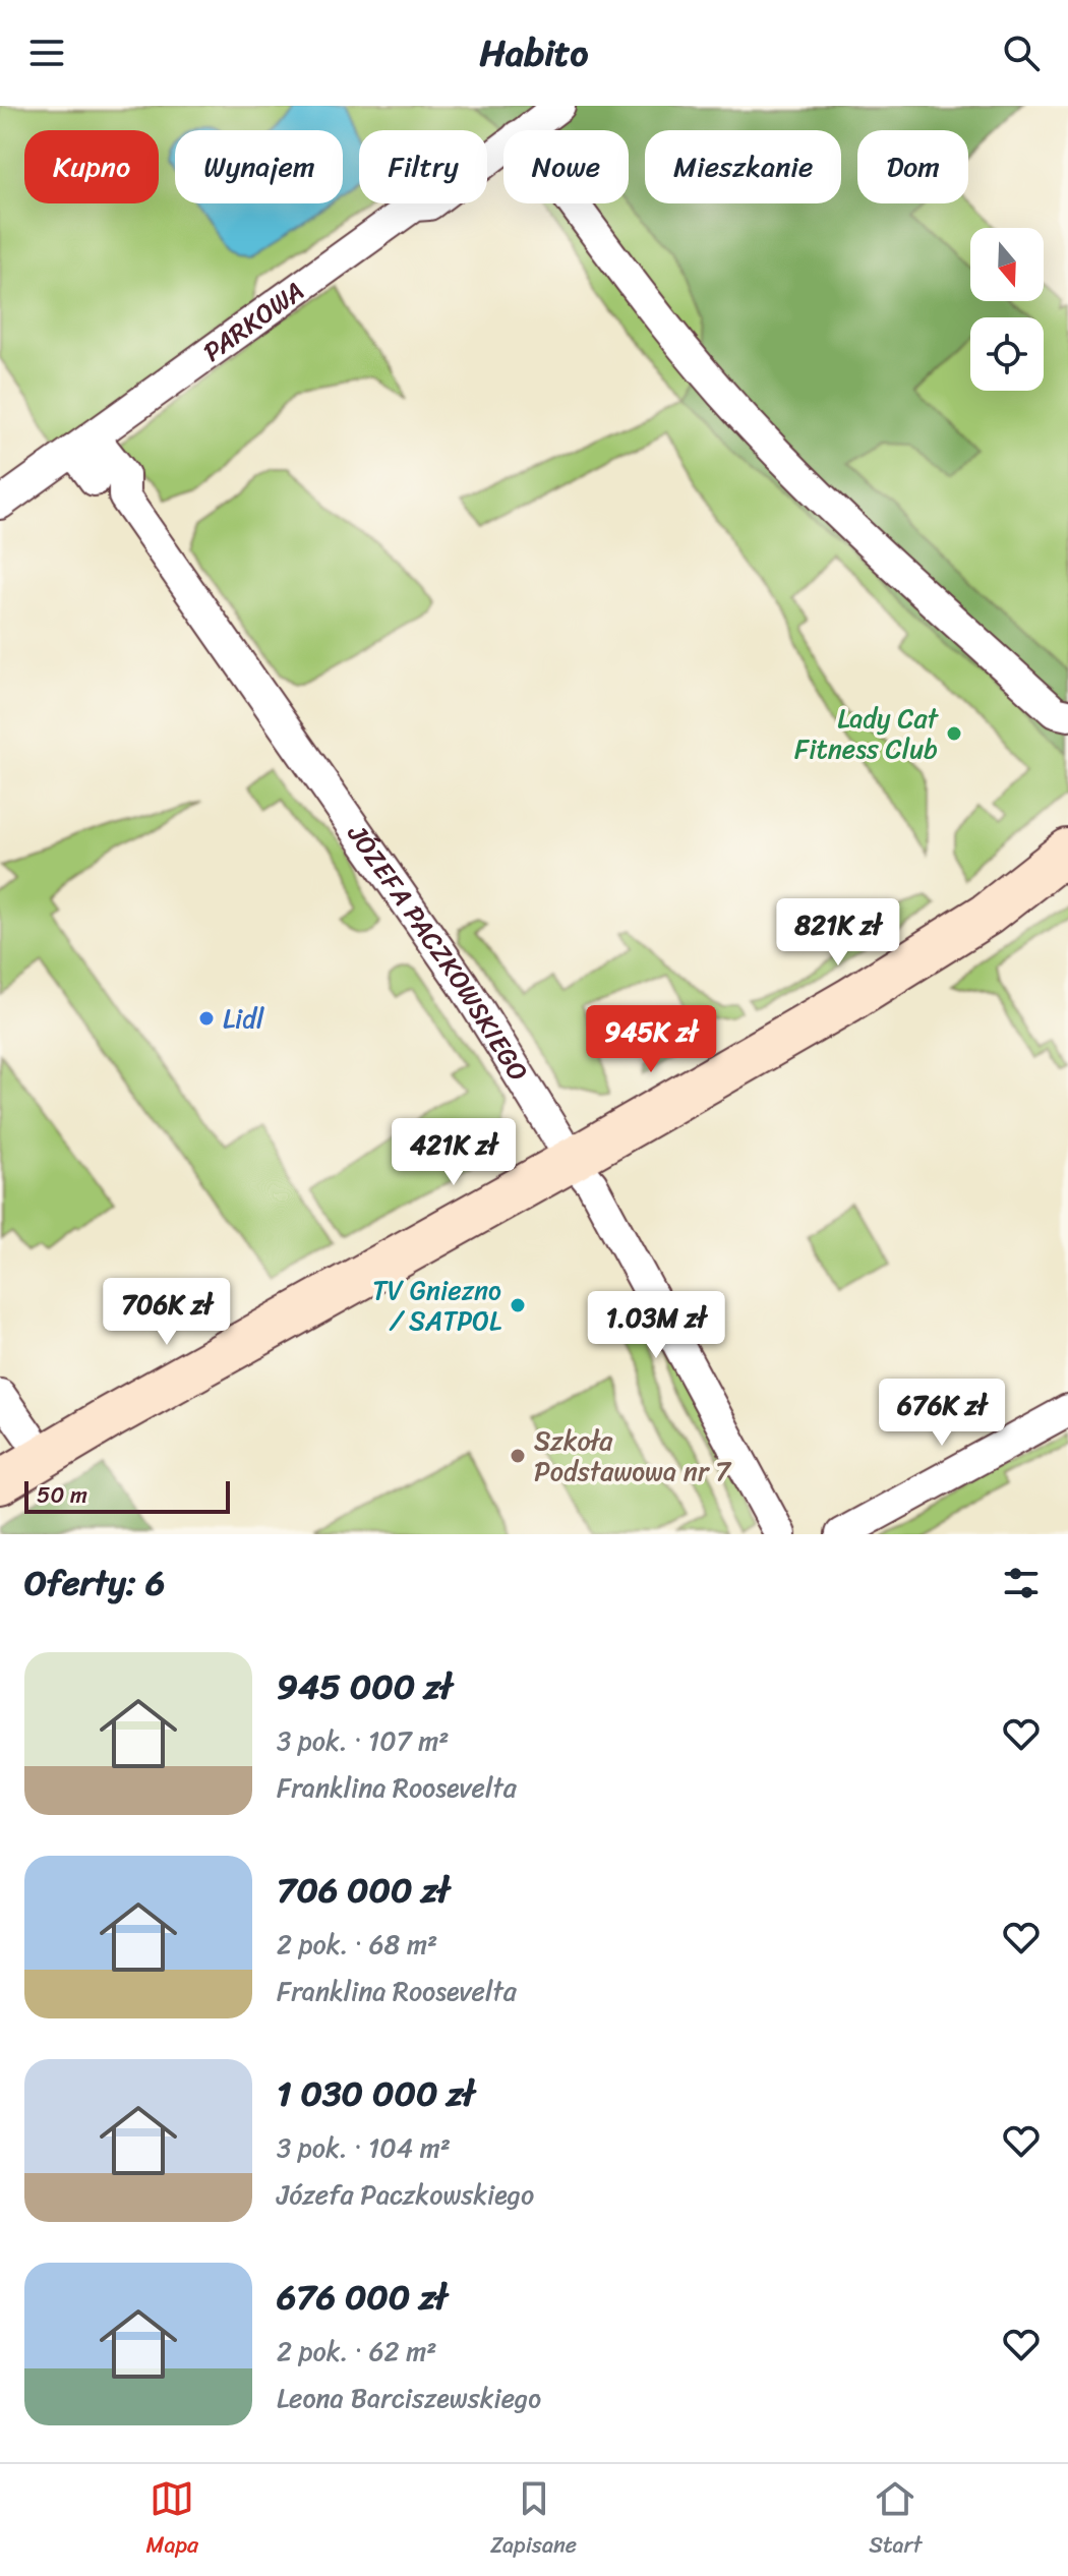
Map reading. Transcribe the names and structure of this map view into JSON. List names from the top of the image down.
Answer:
{
  "streets": {
    "street": ["PARKOWA", "JÓZEFA PACZKOWSKIEGO"]
  },
  "crossings": [
    ["PARKOWA", "JÓZEFA PACZKOWSKIEGO"]
  ],
  "places": [
    "Lady Cat Fitness Club",
    "Lidl",
    "TV Gniezno / SATPOL",
    "Szkoła Podstawowa nr 7"
  ],
  "scale_bar": "50 m",
  "north": "bottom",
  "page": {
    "header": "Habito",
    "chip": [
      "Kupno",
      "Wynajem",
      "Filtry",
      "Nowe",
      "Mieszkanie",
      "Dom"
    ],
    "price": [
      "821K zł",
      "945K zł",
      "421K zł",
      "706K zł",
      "1.03M zł",
      "676K zł"
    ],
    "scale": "50 m",
    "heading": "Oferty: 6",
    "list": [
      {
        "name": "945 000 zł",
        "note": "3 pok. · 107 m² · Franklina Roosevelta"
      },
      {
        "name": "706 000 zł",
        "note": "2 pok. · 68 m² · Franklina Roosevelta"
      },
      {
        "name": "1 030 000 zł",
        "note": "3 pok. · 104 m² · Józefa Paczkowskiego"
      },
      {
        "name": "676 000 zł",
        "note": "2 pok. · 62 m² · Leona Barciszewskiego"
      }
    ],
    "tabs": ["Mapa", "Zapisane", "Start"]
  }
}
